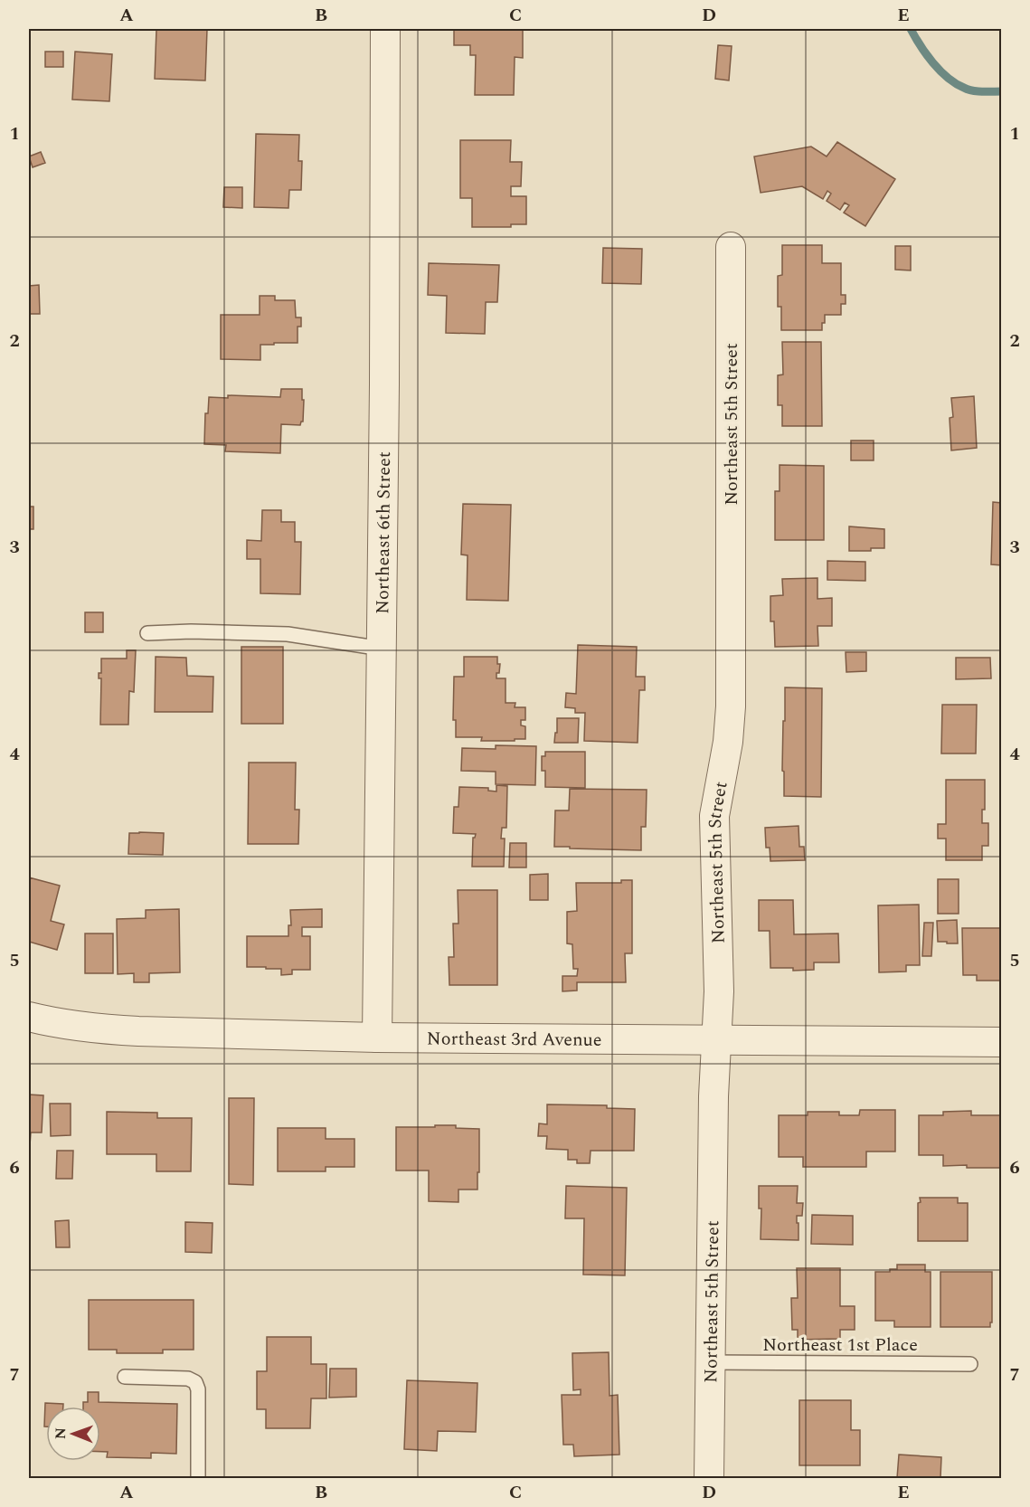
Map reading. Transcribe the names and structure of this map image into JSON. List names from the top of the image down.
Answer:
{
  "streets": {
    "street": ["Northeast 5th Street", "Northeast 6th Street", "Northeast 3rd Avenue"],
    "lane": ["Northeast 1st Place"]
  },
  "crossings": [
    ["Northeast 5th Street", "Northeast 3rd Avenue"],
    ["Northeast 5th Street", "Northeast 1st Place"],
    ["Northeast 6th Street", "Northeast 3rd Avenue"]
  ],
  "north": "left",
  "grid": {
    "columns": [
      "A",
      "B",
      "C",
      "D",
      "E"
    ],
    "rows": [
      "1",
      "2",
      "3",
      "4",
      "5",
      "6",
      "7"
    ]
  }
}
